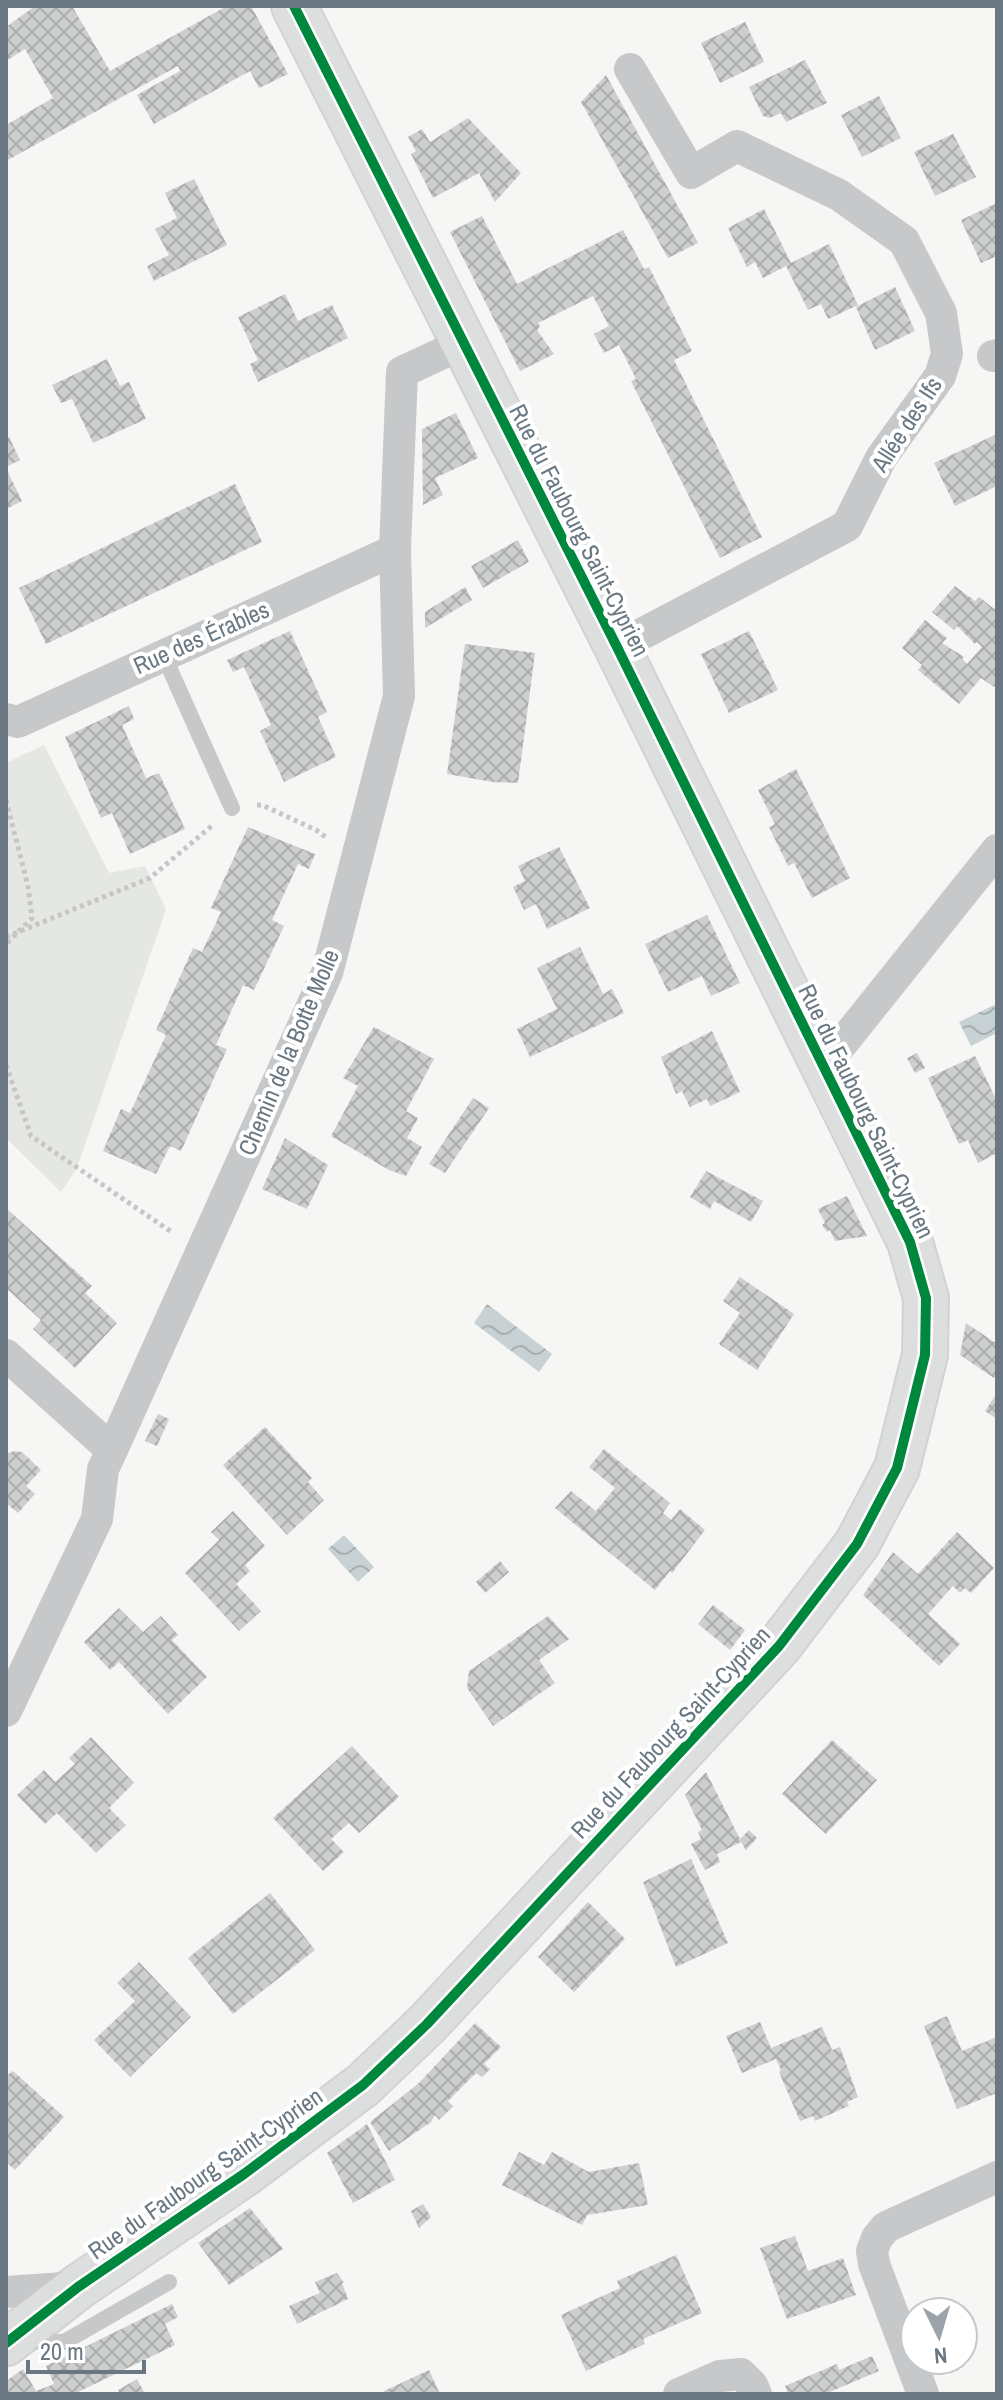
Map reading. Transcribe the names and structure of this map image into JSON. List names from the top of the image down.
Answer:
{
  "streets": {
    "street": [
      "Allée des Ifs",
      "Rue du Faubourg Saint-Cyprien",
      "Rue des Érables",
      "Chemin de la Botte Molle"
    ]
  },
  "crossings": [
    ["Allée des Ifs", "Rue du Faubourg Saint-Cyprien"],
    ["Rue du Faubourg Saint-Cyprien", "Chemin de la Botte Molle"],
    ["Rue des Érables", "Chemin de la Botte Molle"]
  ],
  "scale_bar": "20 m",
  "north": "bottom"
}
